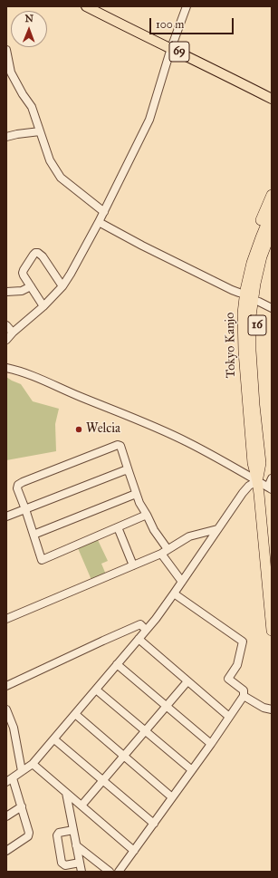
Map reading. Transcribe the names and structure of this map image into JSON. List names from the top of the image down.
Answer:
{
  "streets": {
    "highway": ["16", "Tokyo Kanjo"],
    "main road": ["69"]
  },
  "crossings": [
    ["16", "Tokyo Kanjo"]
  ],
  "places": ["Welcia"],
  "scale_bar": "100 m",
  "north": "top"
}
